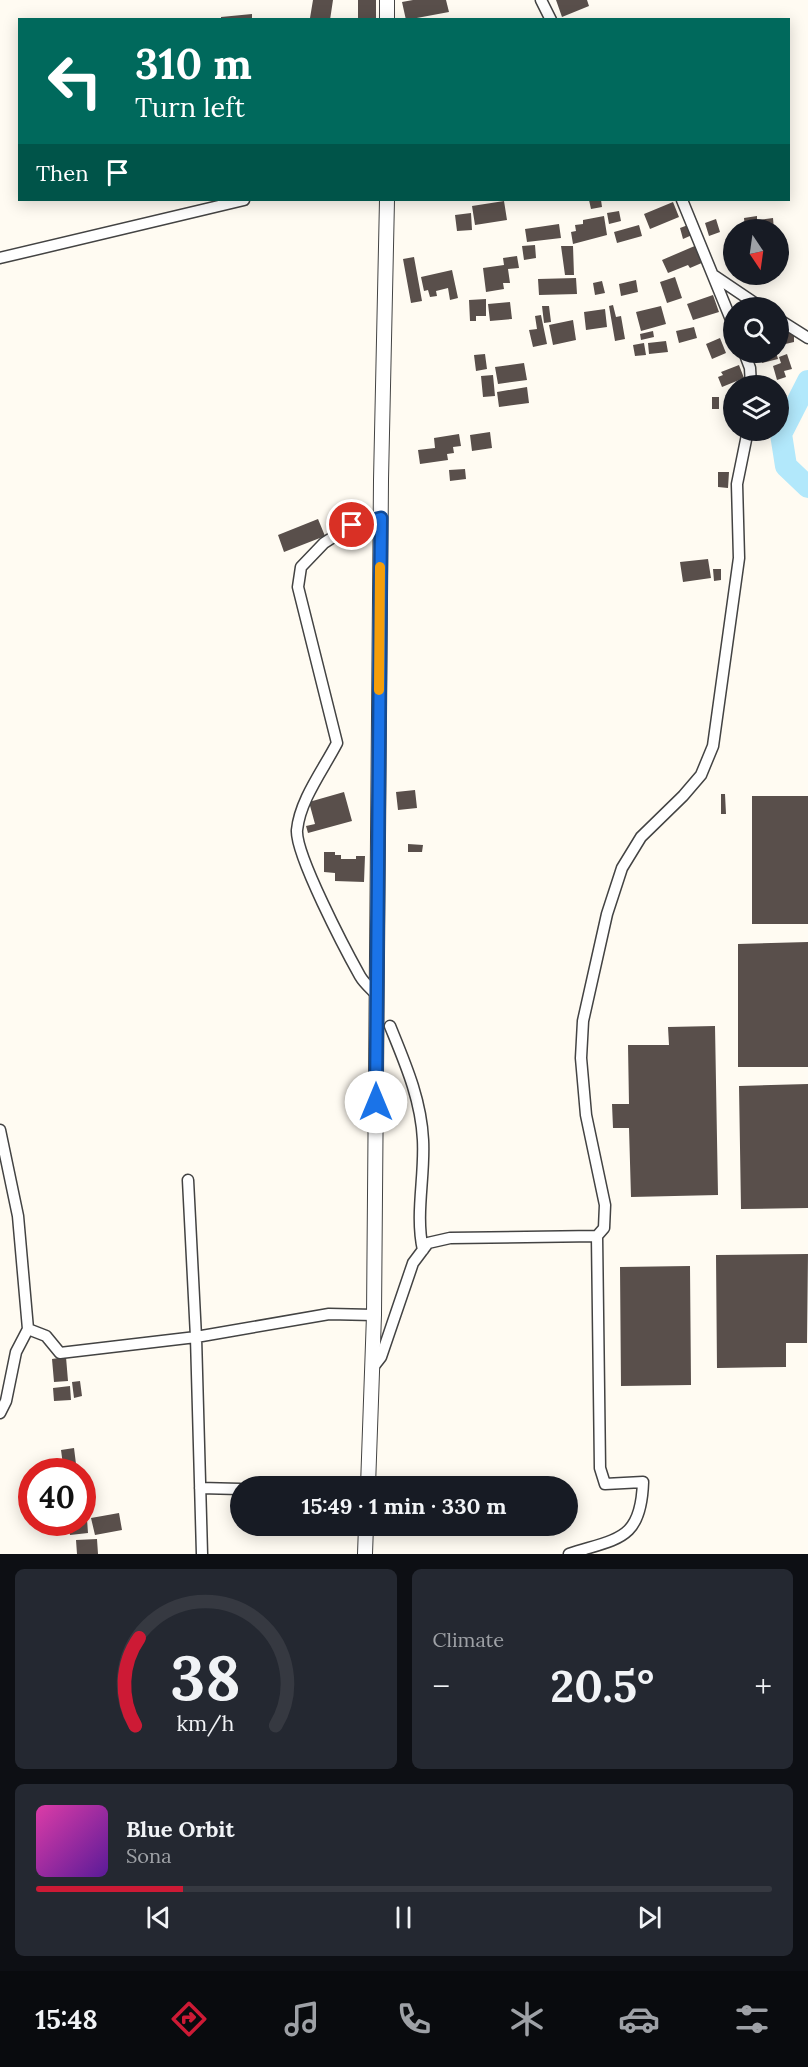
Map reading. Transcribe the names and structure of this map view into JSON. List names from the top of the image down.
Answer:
{
  "north": "bottom",
  "page": {
    "turn": ["310 m", "Turn left"],
    "then": "Then",
    "limit": "40",
    "trip": "15:49 · 1 min · 330 m",
    "tile": "Climate",
    "heat": ["−", "20.5°", "+"],
    "song": ["Blue Orbit", "Sona"],
    "tabs": "15:48",
    "gauge": ["38", "km/h"]
  }
}
